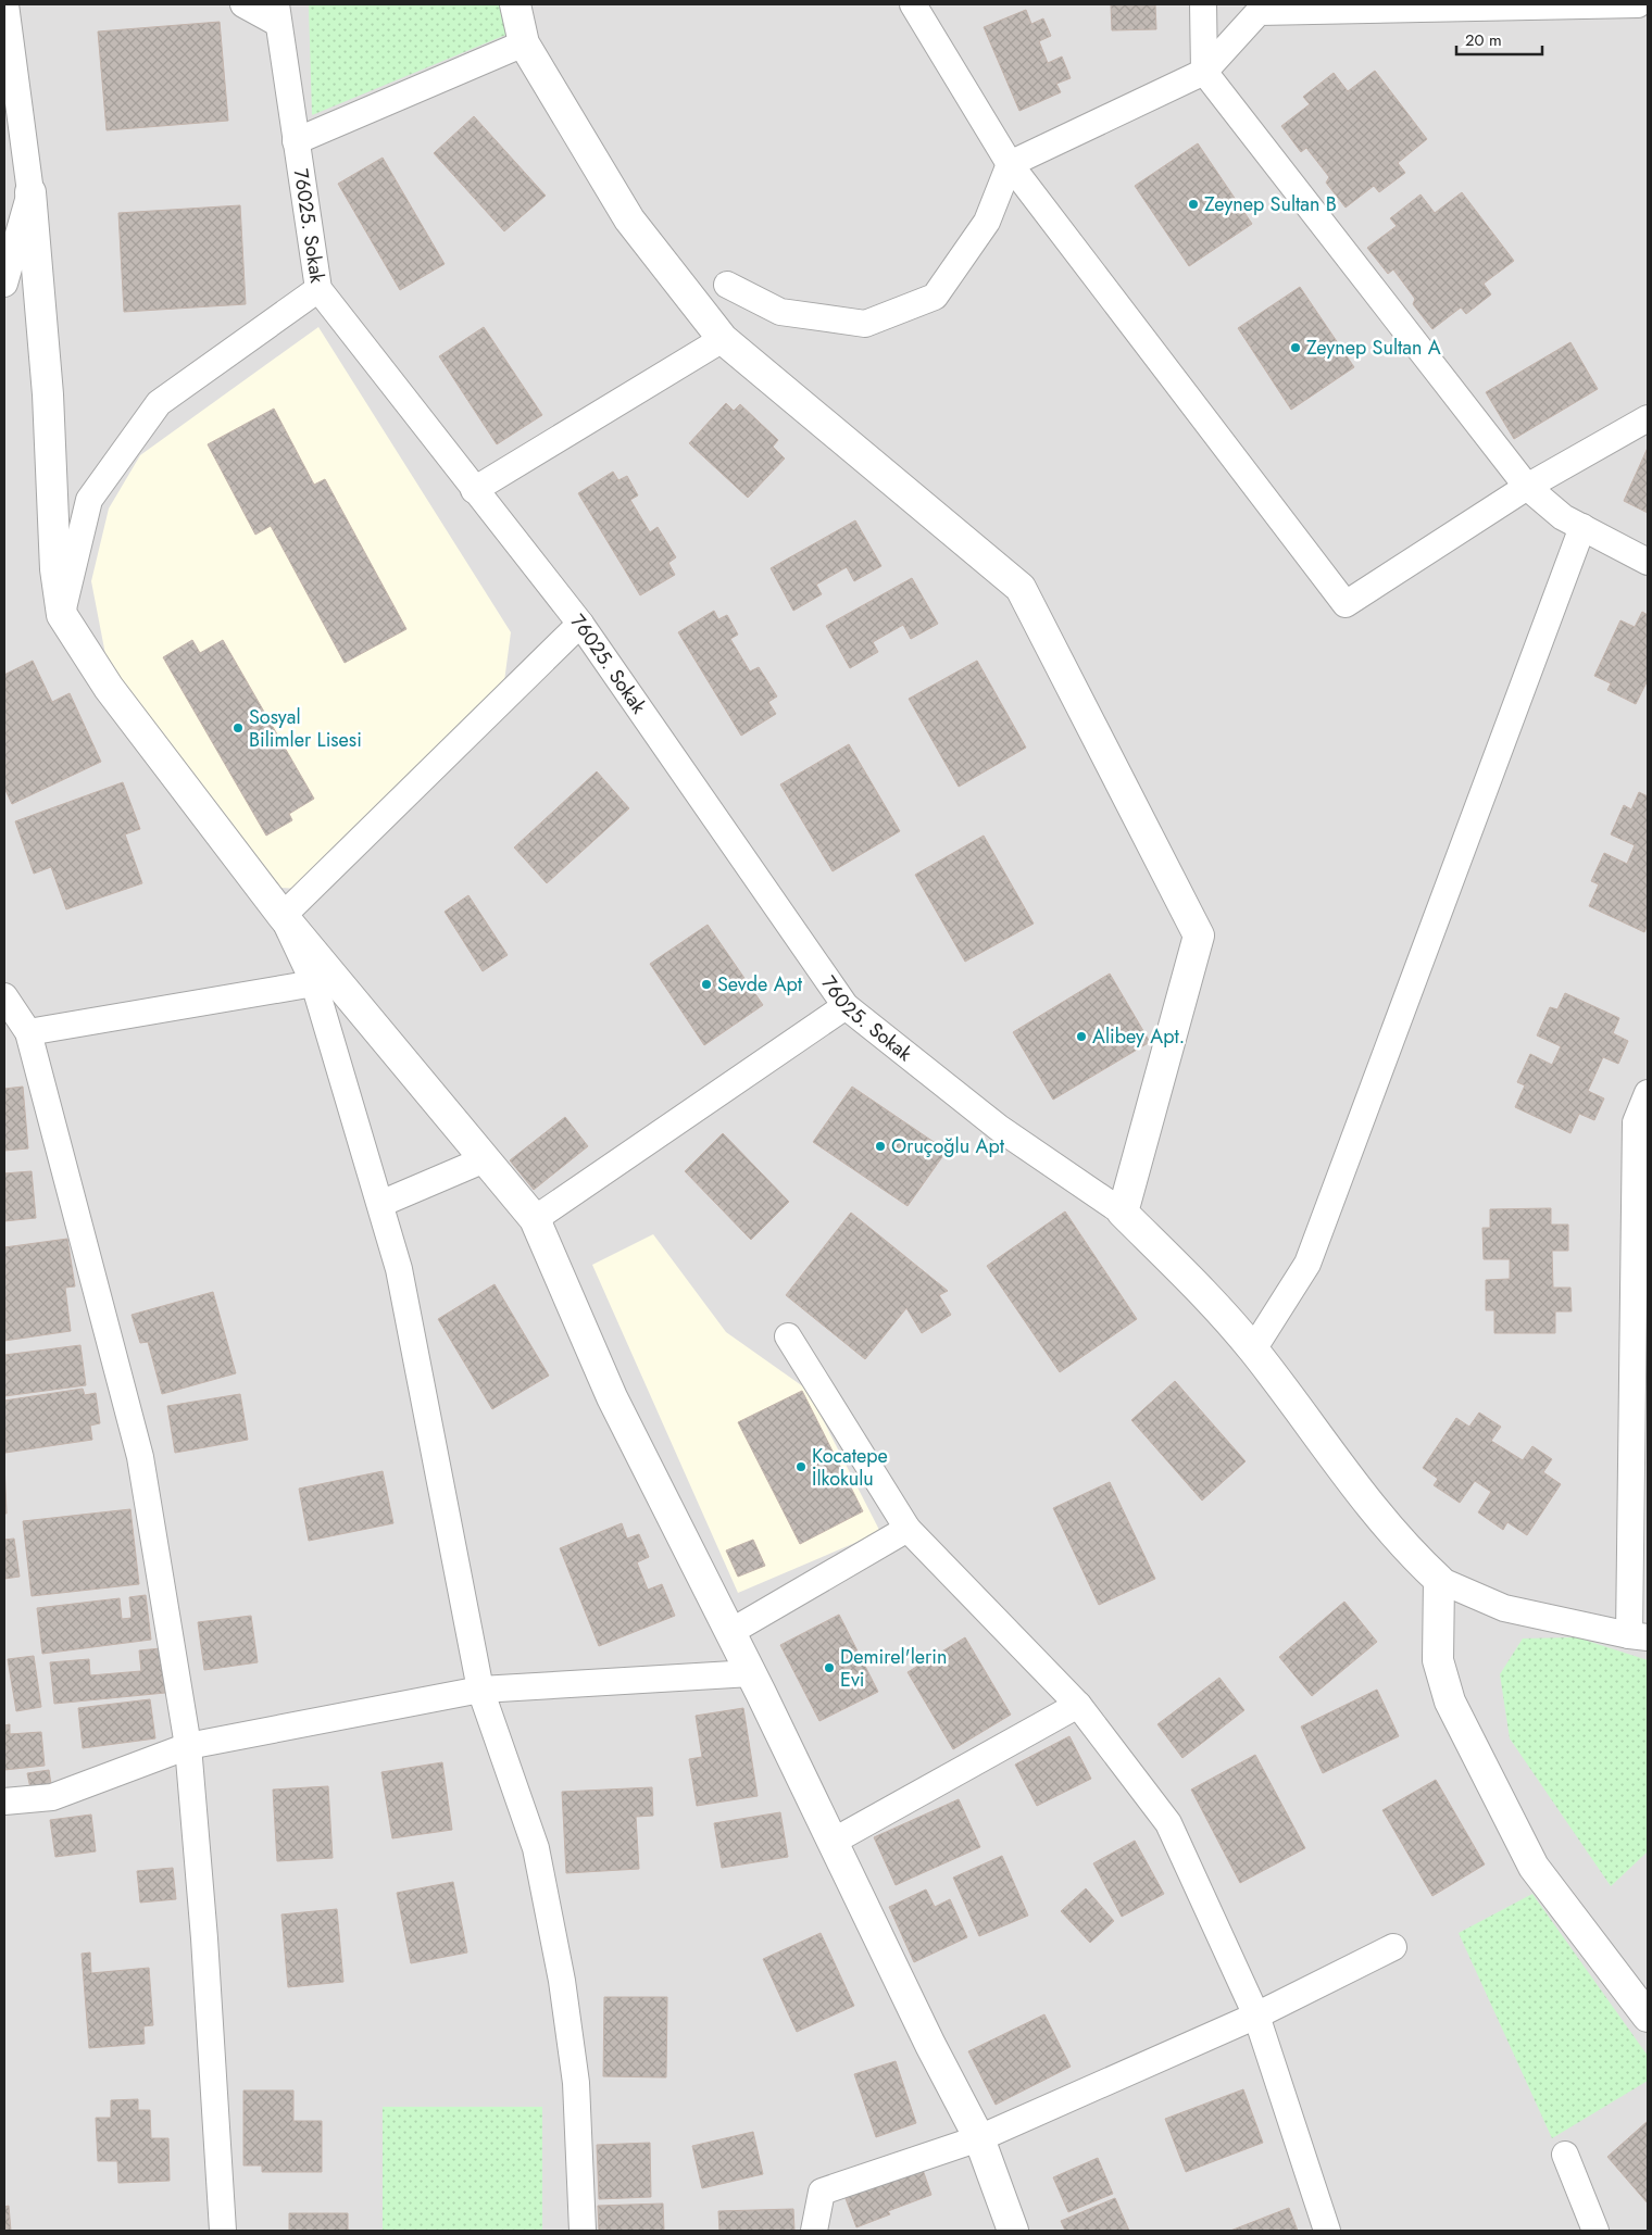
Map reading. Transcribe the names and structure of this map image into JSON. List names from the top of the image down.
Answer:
{
  "streets": {
    "street": ["76025. Sokak"]
  },
  "places": [
    "Zeynep Sultan B",
    "Zeynep Sultan A",
    "Sosyal Bilimler Lisesi",
    "Sevde Apt",
    "Alibey Apt.",
    "Oruçoğlu Apt",
    "Kocatepe İlkokulu",
    "Demirel'lerin Evi"
  ],
  "scale_bar": "20 m"
}
